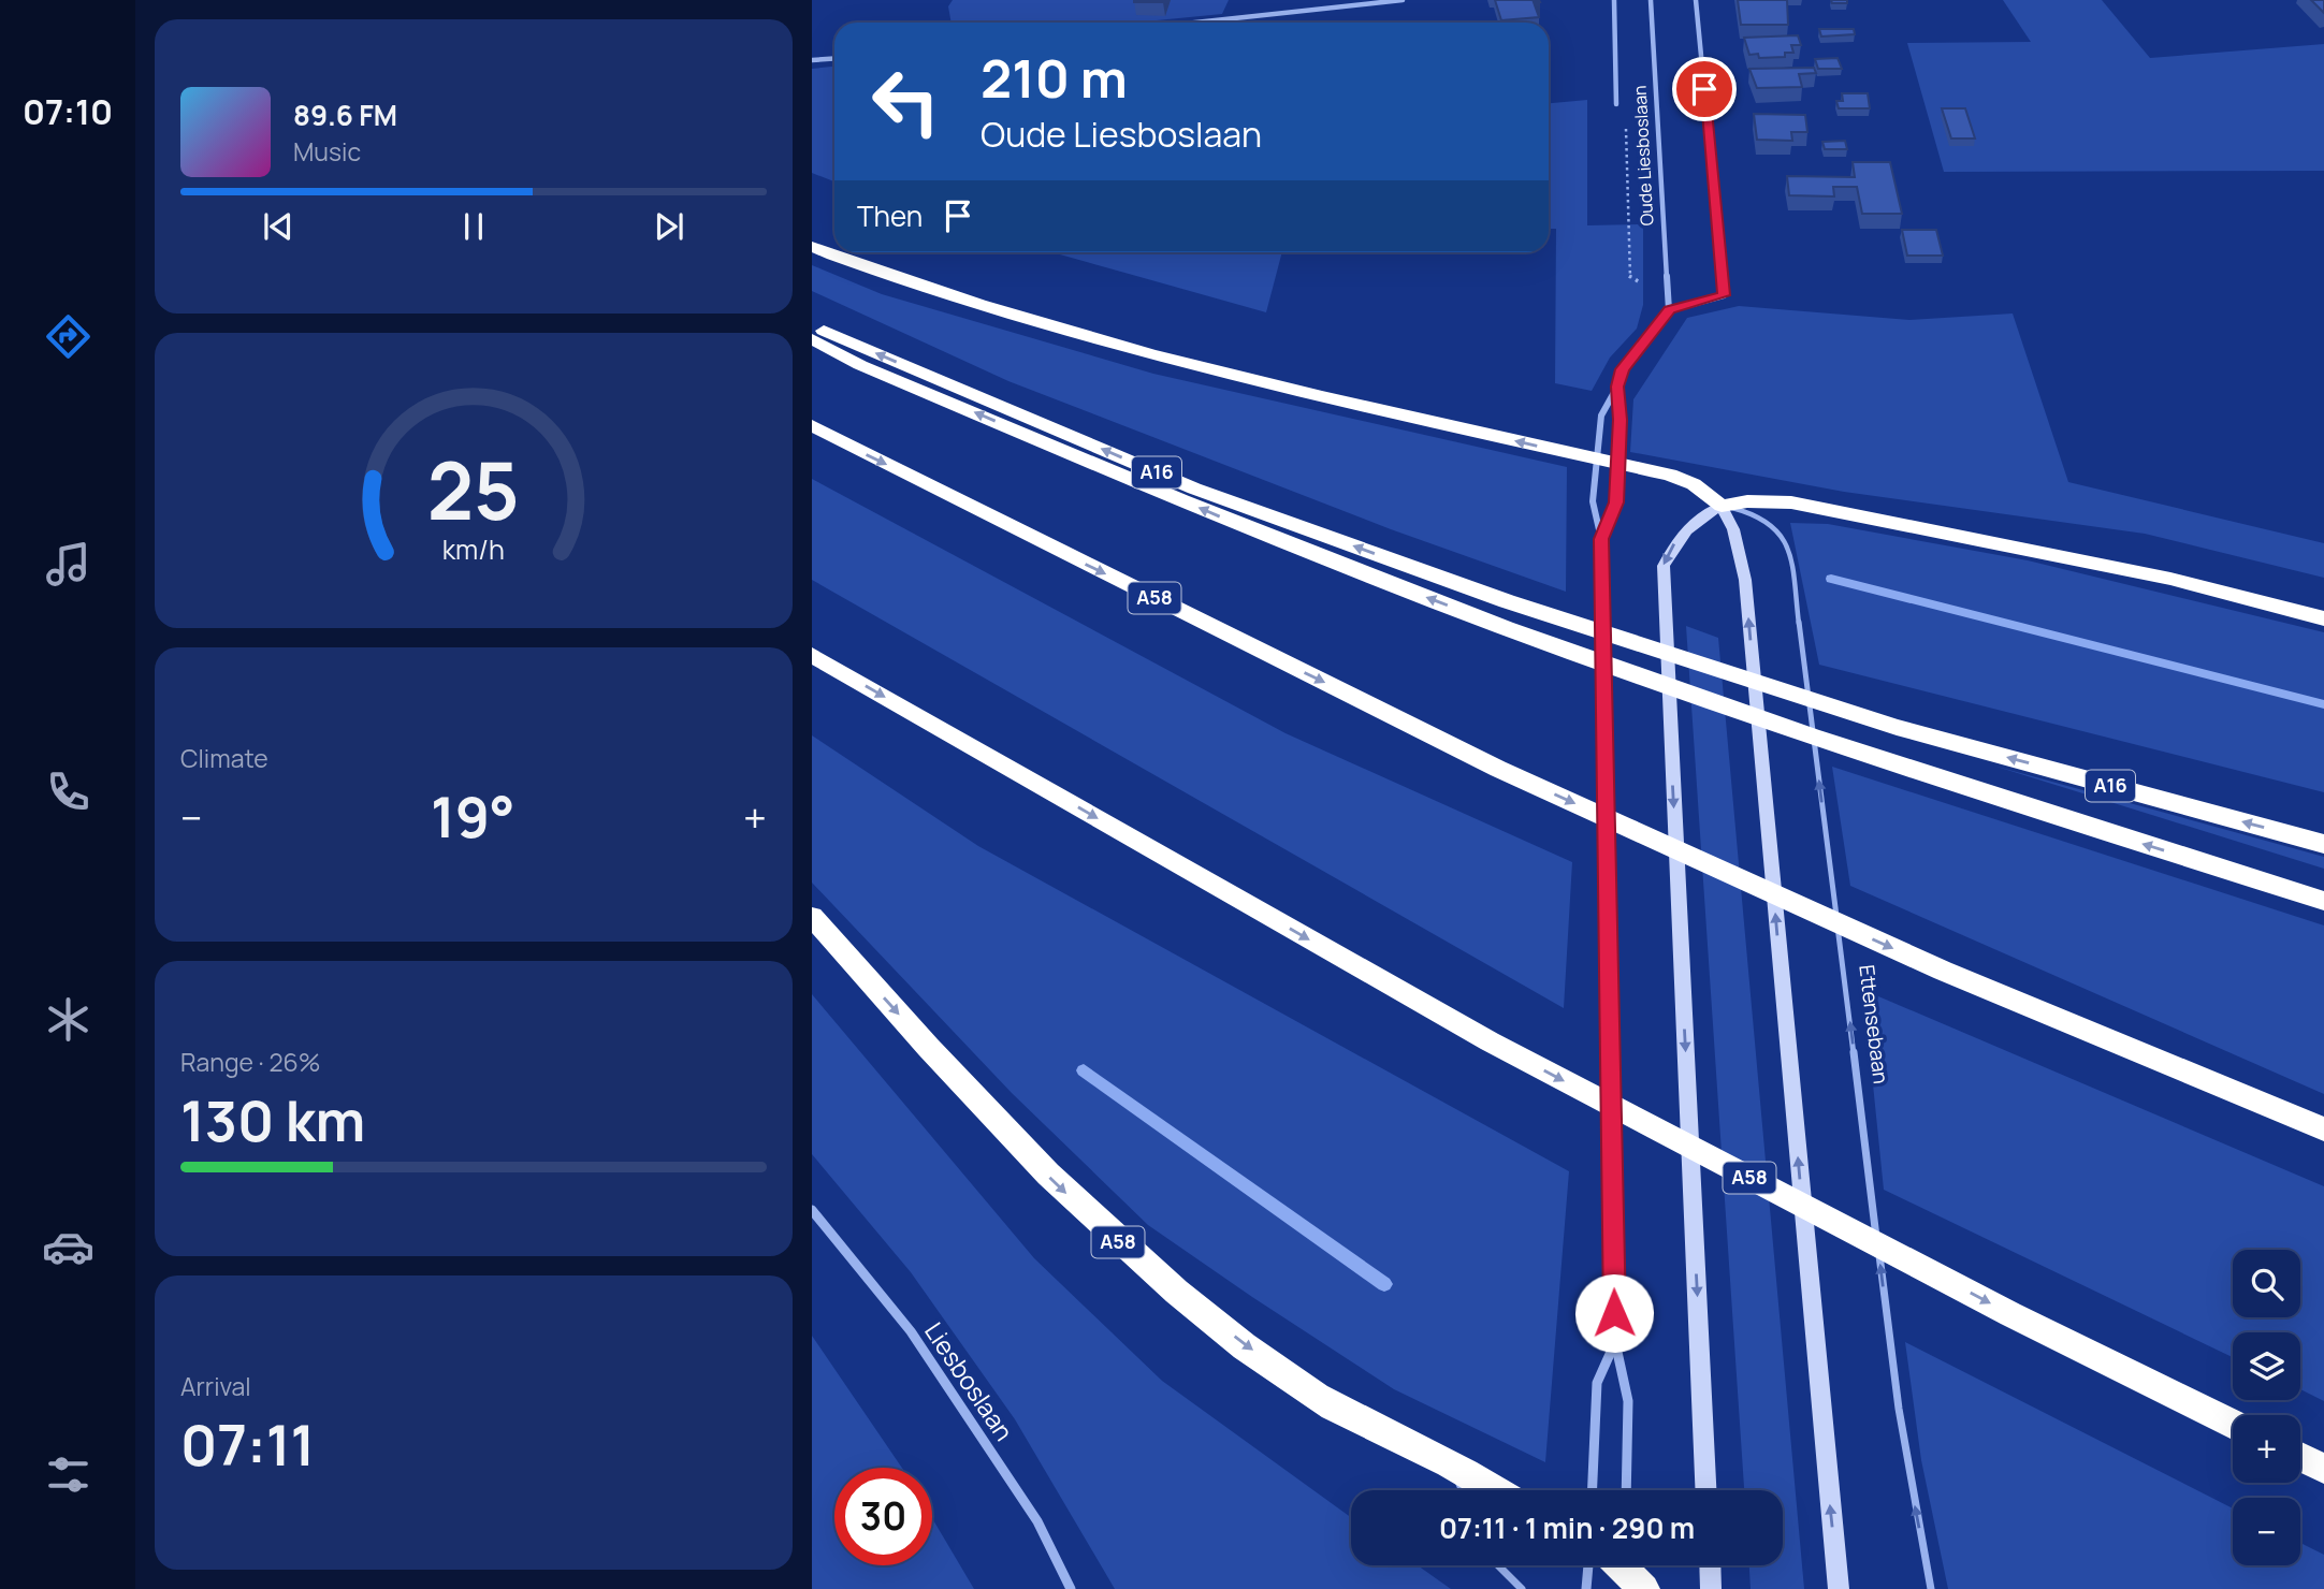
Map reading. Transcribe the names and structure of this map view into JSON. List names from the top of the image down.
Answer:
{
  "streets": {
    "highway": ["A16", "A58"],
    "street": ["Oude Liesboslaan", "Liesboslaan"],
    "lane": ["Ettensebaan"]
  },
  "one_way": ["Ettensebaan"],
  "page": {
    "tabs": "07:10",
    "turn": ["210 m", "Oude Liesboslaan"],
    "song": ["89.6 FM", "Music"],
    "then": "Then",
    "tile": [
      "Climate",
      ["Range · 26%", "130 km"],
      ["Arrival", "07:11"]
    ],
    "heat": ["−", "19°", "+"],
    "map_buttons": ["+", "−"],
    "limit": "30",
    "trip": "07:11 · 1 min · 290 m",
    "gauge": ["25", "km/h"]
  }
}
